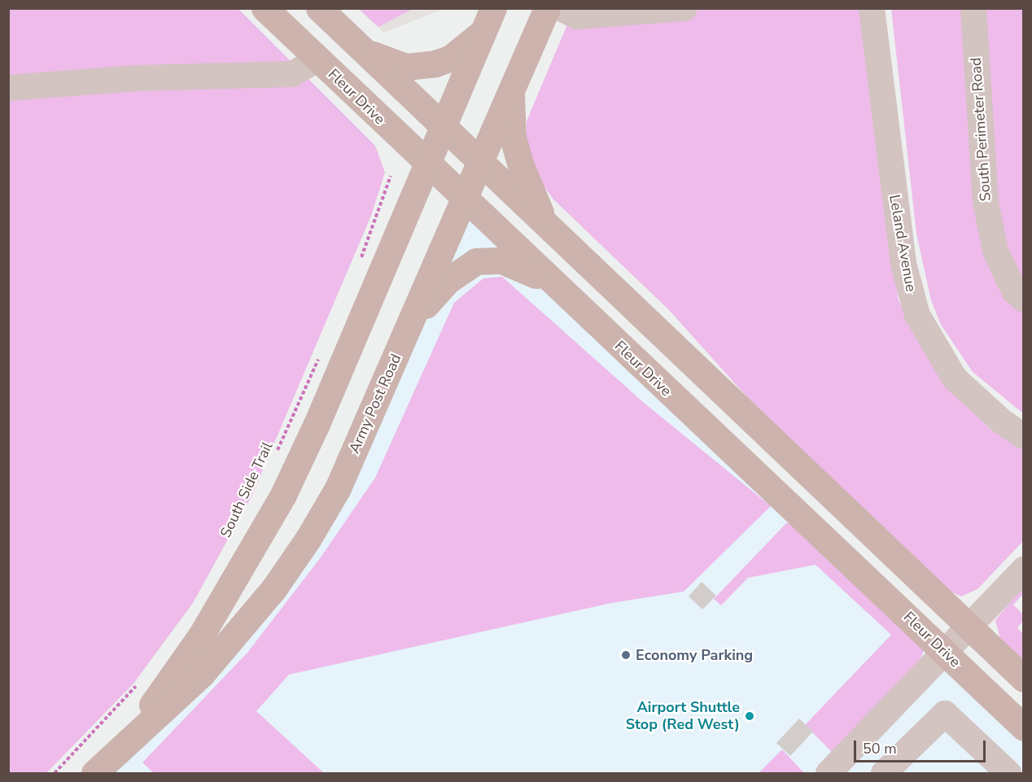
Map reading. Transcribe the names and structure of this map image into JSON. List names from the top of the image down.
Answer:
{
  "streets": {
    "main road": ["Fleur Drive", "Army Post Road"],
    "street": ["South Perimeter Road", "Leland Avenue"],
    "path": ["South Side Trail"]
  },
  "crossings": [
    ["Fleur Drive", "Army Post Road"]
  ],
  "places": ["Economy Parking", "Airport Shuttle Stop (Red West)"],
  "scale_bar": "50 m"
}
